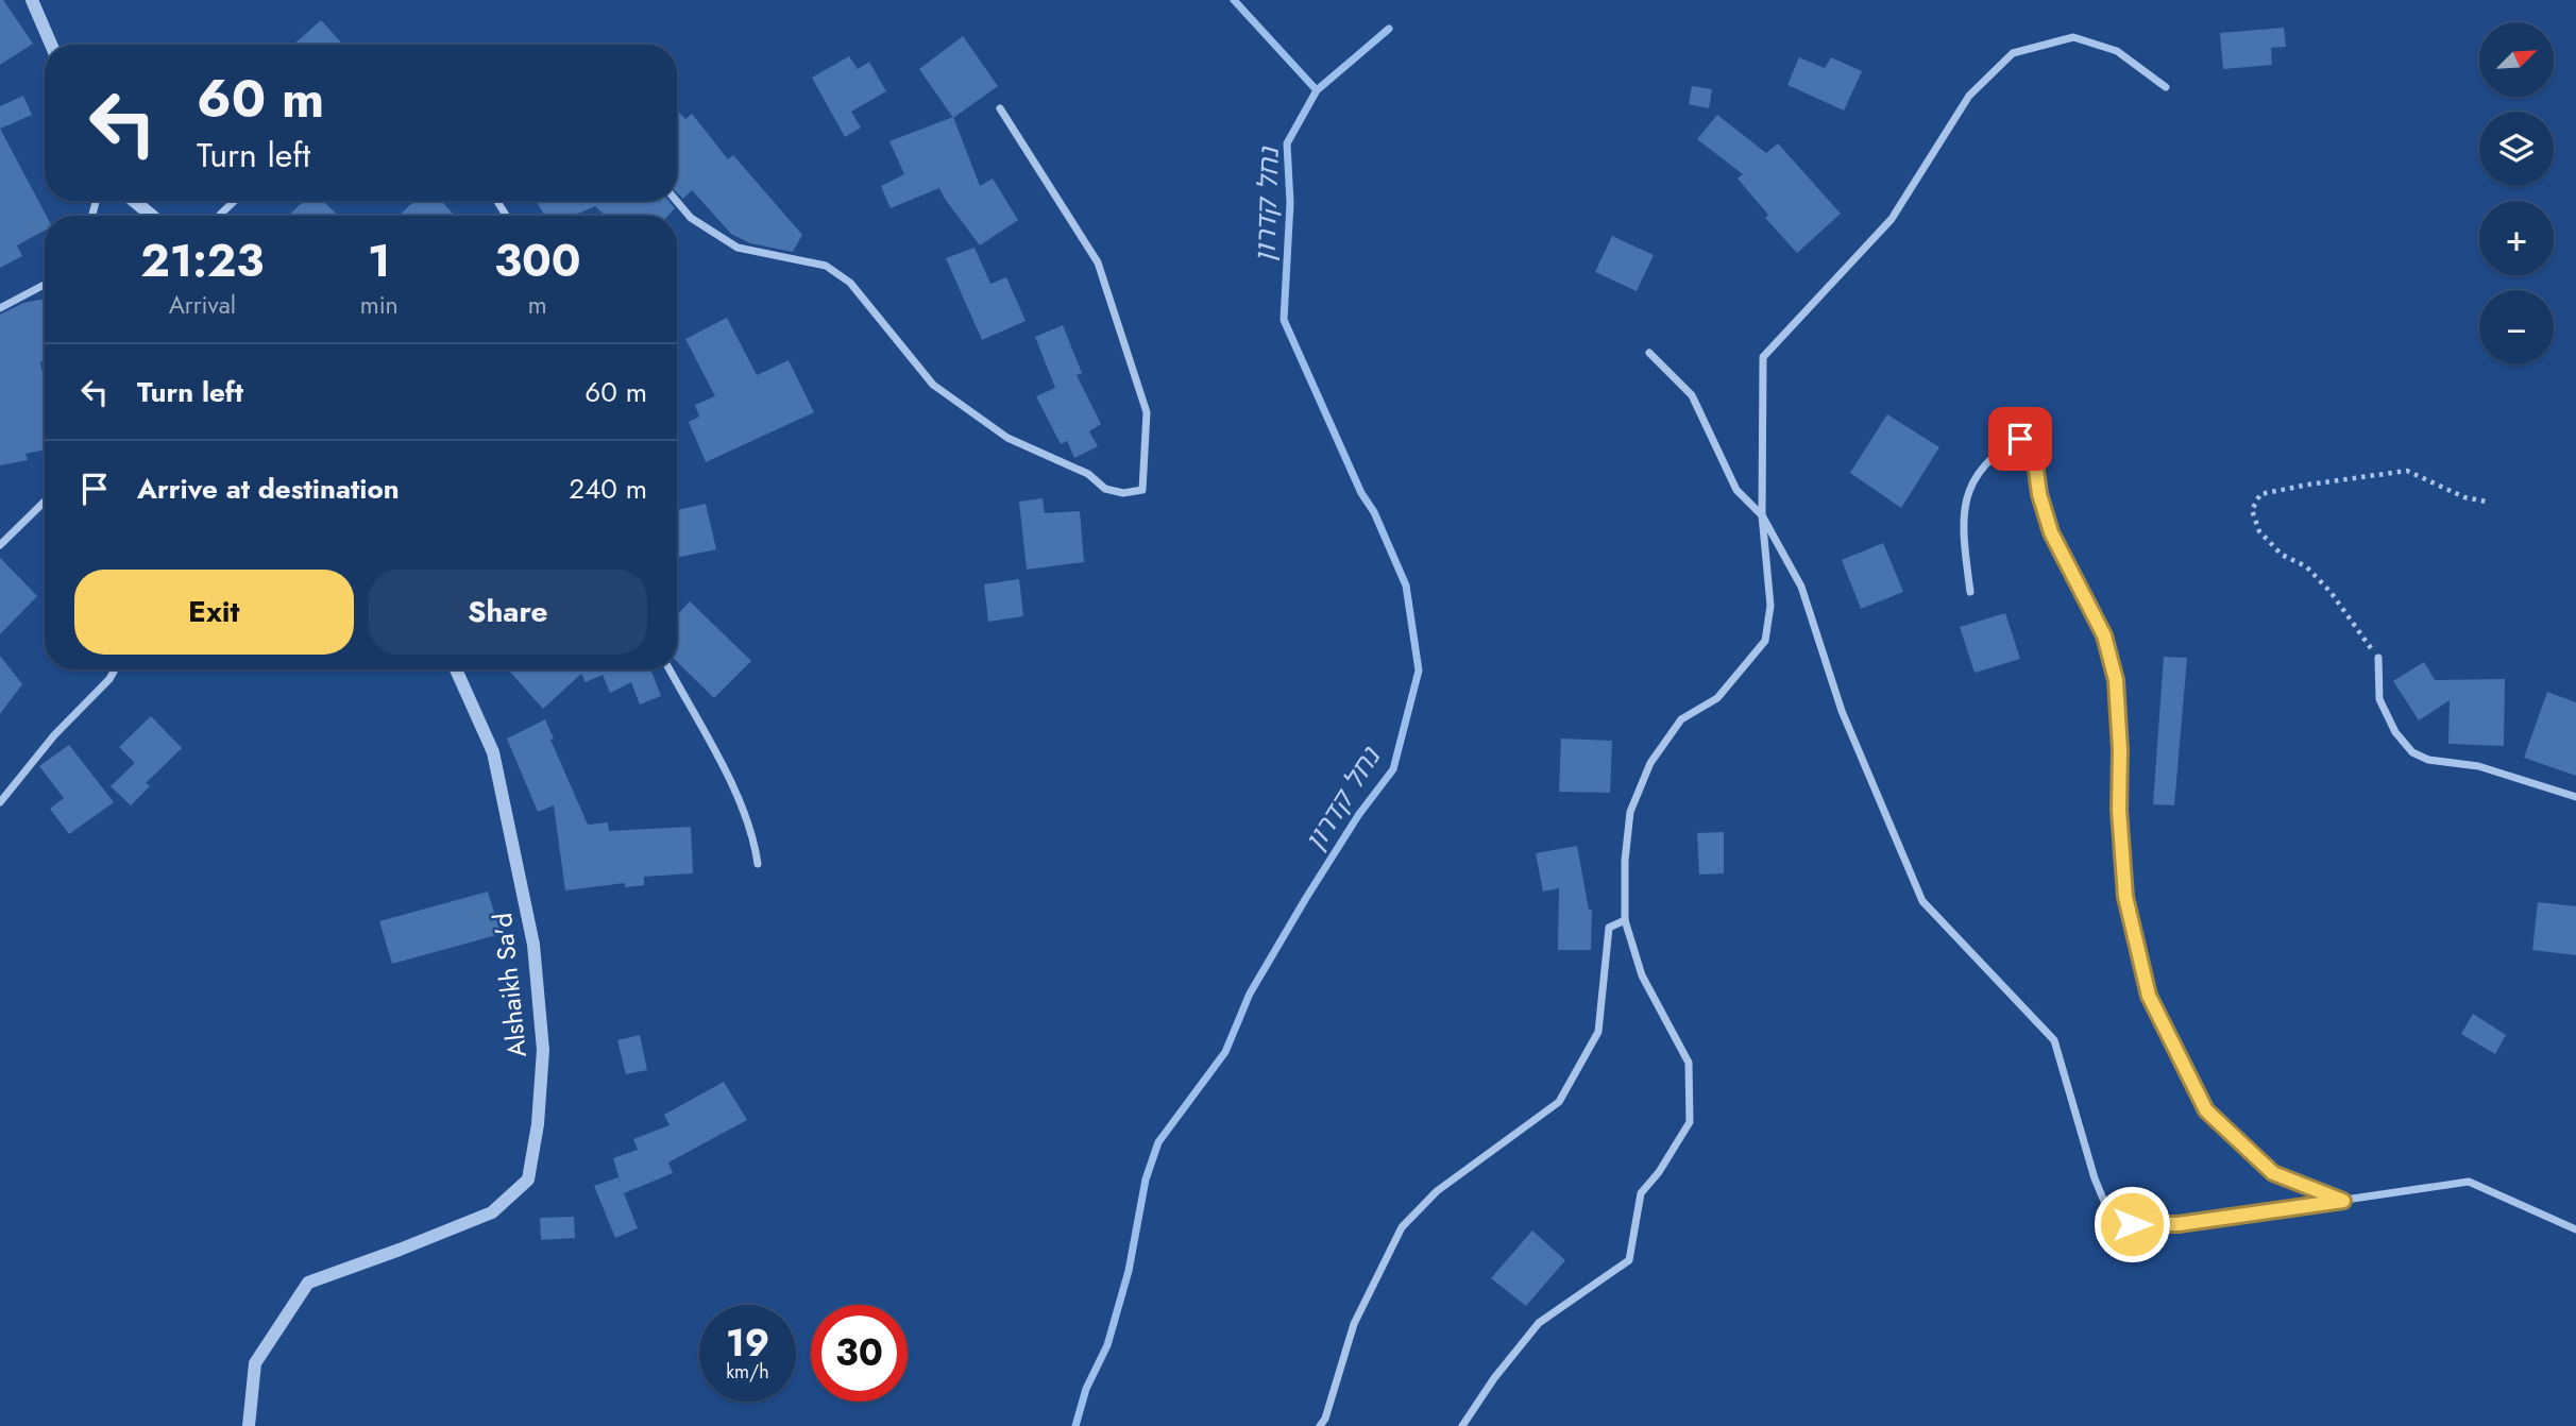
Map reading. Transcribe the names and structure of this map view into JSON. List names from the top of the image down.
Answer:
{
  "streets": {
    "street": ["Alshaikh Sa'd"]
  },
  "water": ["נחל קדרון"],
  "north": "top right",
  "page": {
    "map_buttons": ["+", "−"],
    "turn": ["60 m", "Turn left"],
    "eta": [
      "21:23",
      "Arrival",
      "1",
      "min",
      "300",
      "m"
    ],
    "list": [
      {
        "name": "Turn left",
        "value": "60 m"
      },
      {
        "name": "Arrive at destination",
        "value": "240 m"
      }
    ],
    "buttons": ["Exit", "Share"],
    "speed": "19 km/h",
    "limit": "30"
  }
}
